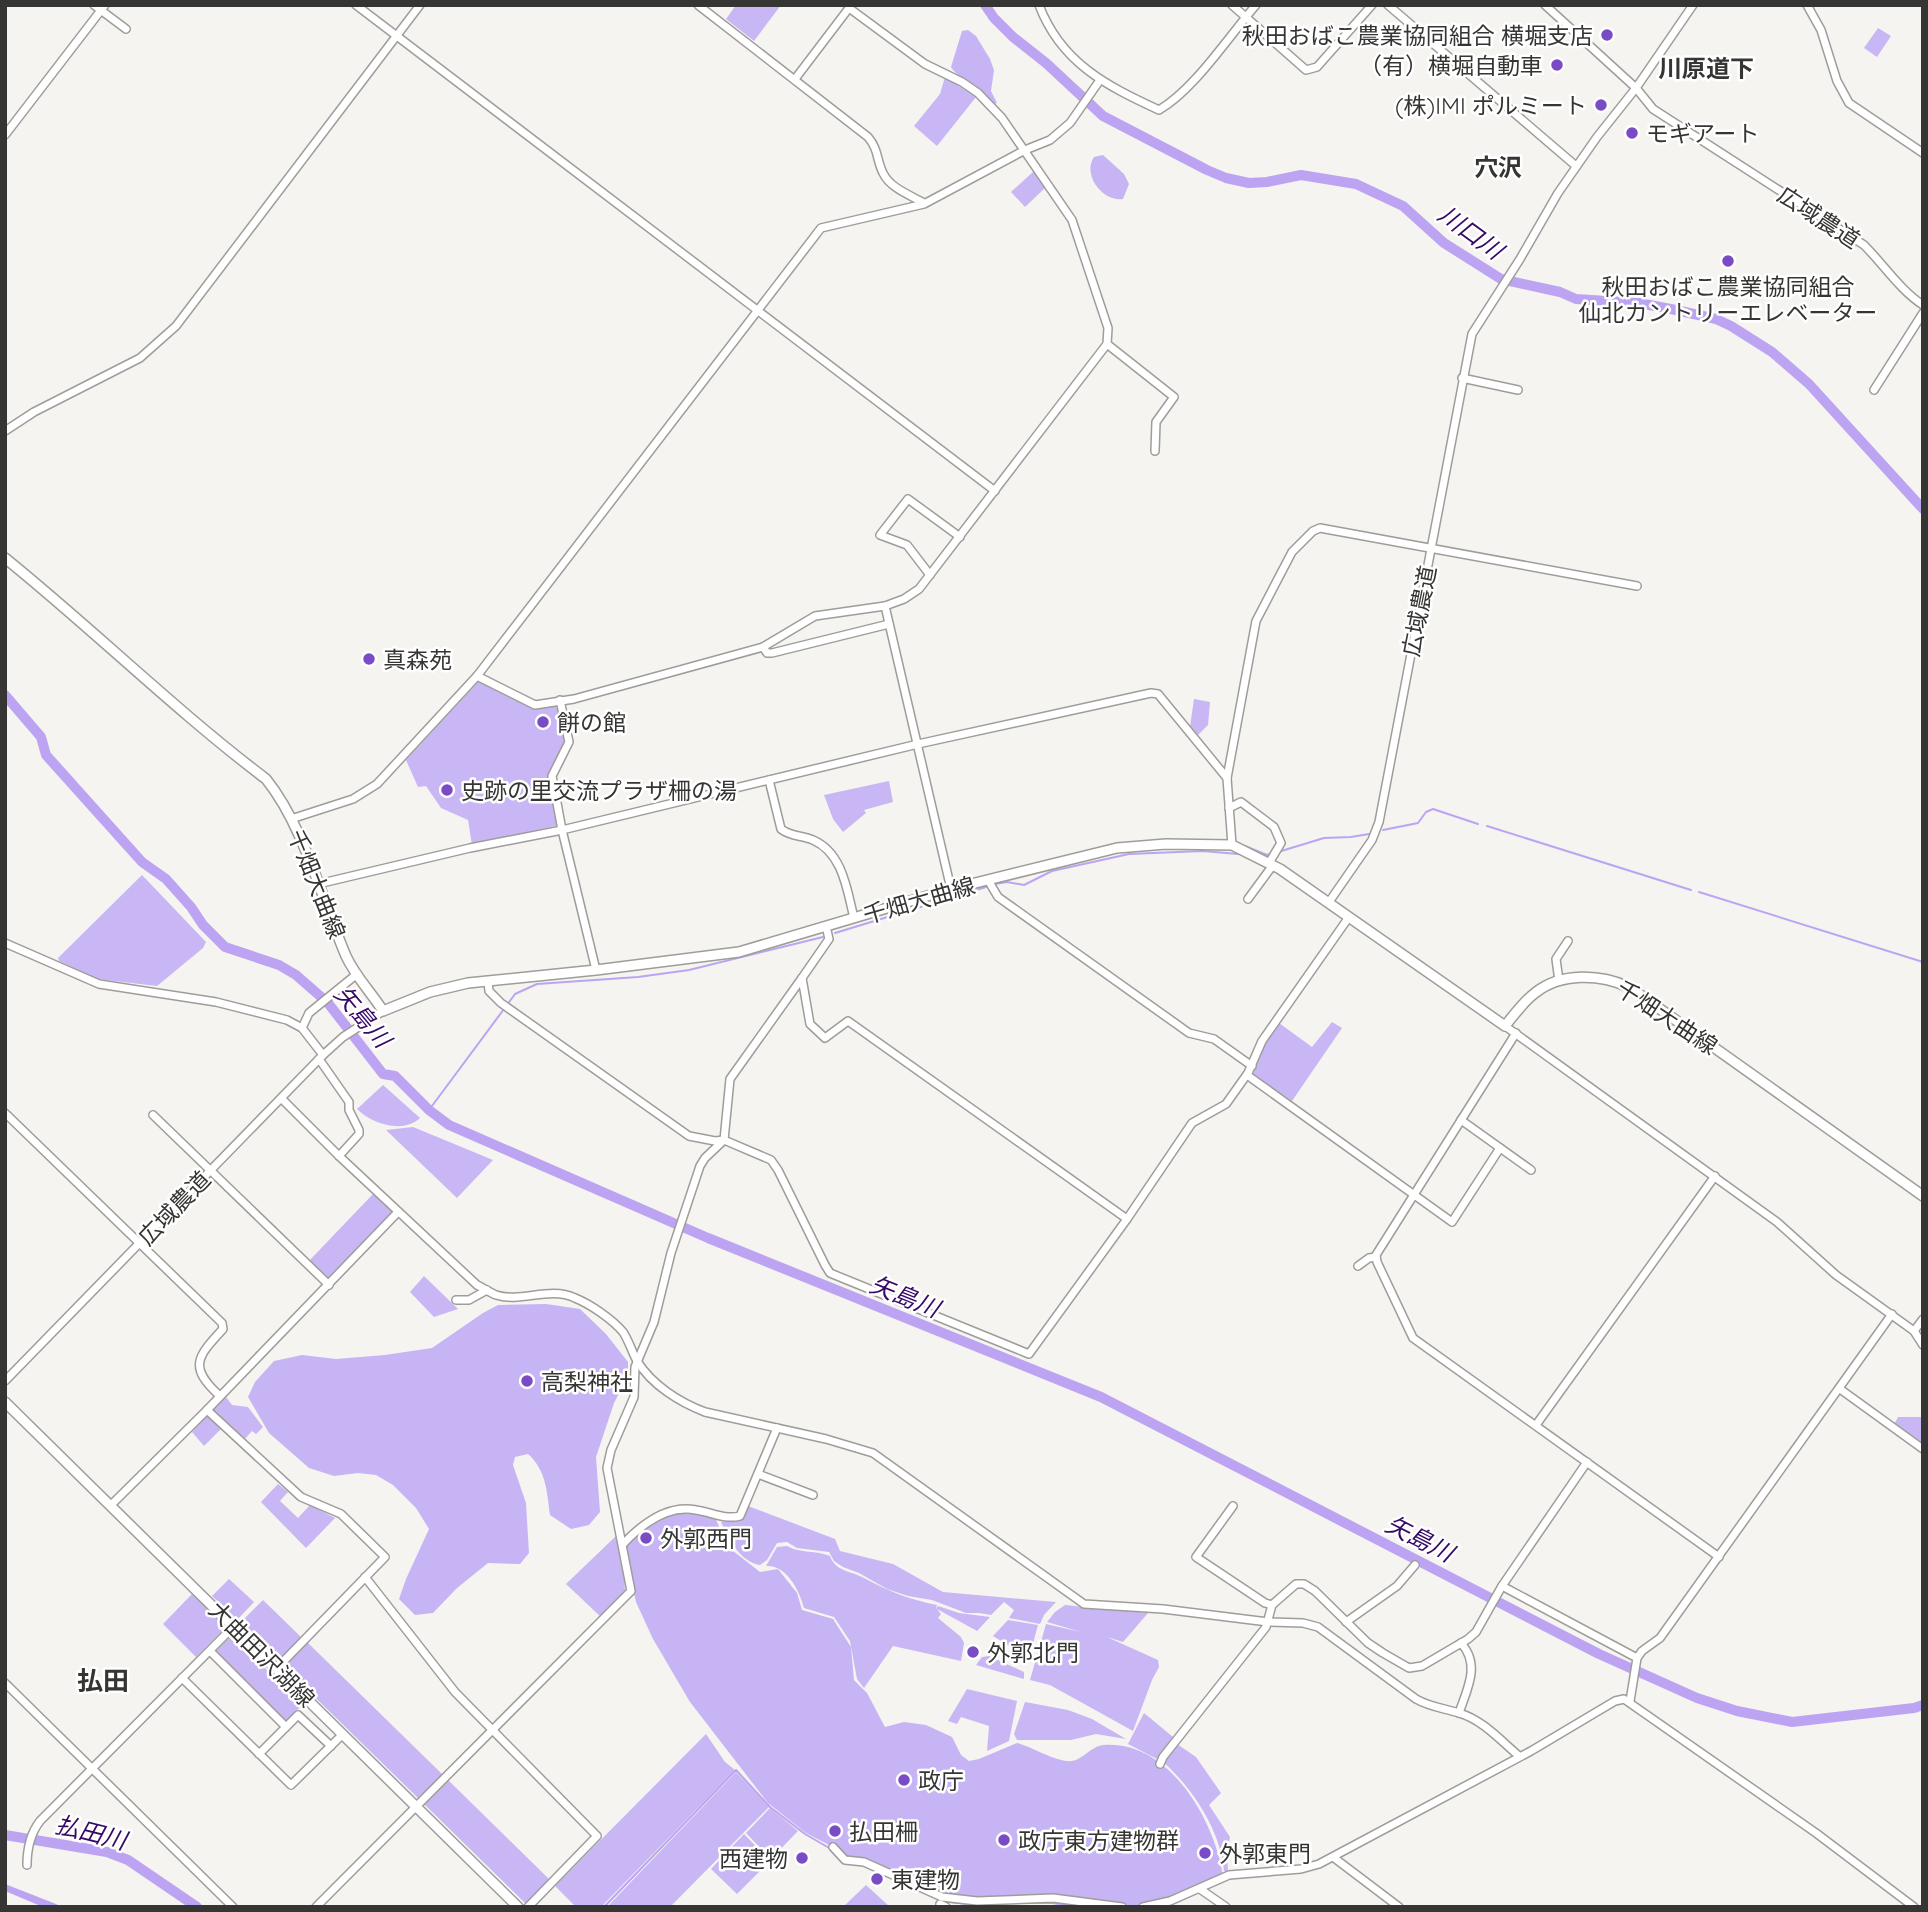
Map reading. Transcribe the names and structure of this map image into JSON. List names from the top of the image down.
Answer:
{
  "streets": {
    "main road": ["千畑大曲線", "大曲田沢湖線"],
    "street": ["広域農道"]
  },
  "crossings": [
    ["広域農道", "千畑大曲線"]
  ],
  "districts": ["川原道下", "穴沢", "払田"],
  "water": ["川口川", "矢島川", "払田川"],
  "places": [
    "秋田おばこ農業協同組合 横堀支店",
    "（有）横堀自動車",
    "(株)IMI ポルミート",
    "モギアート",
    "秋田おばこ農業協同組合 仙北カントリーエレベーター",
    "真森苑",
    "餅の館",
    "史跡の里交流プラザ柵の湯",
    "高梨神社",
    "外郭西門",
    "外郭北門",
    "政庁",
    "払田柵",
    "政庁東方建物群",
    "外郭東門",
    "西建物",
    "東建物"
  ]
}
